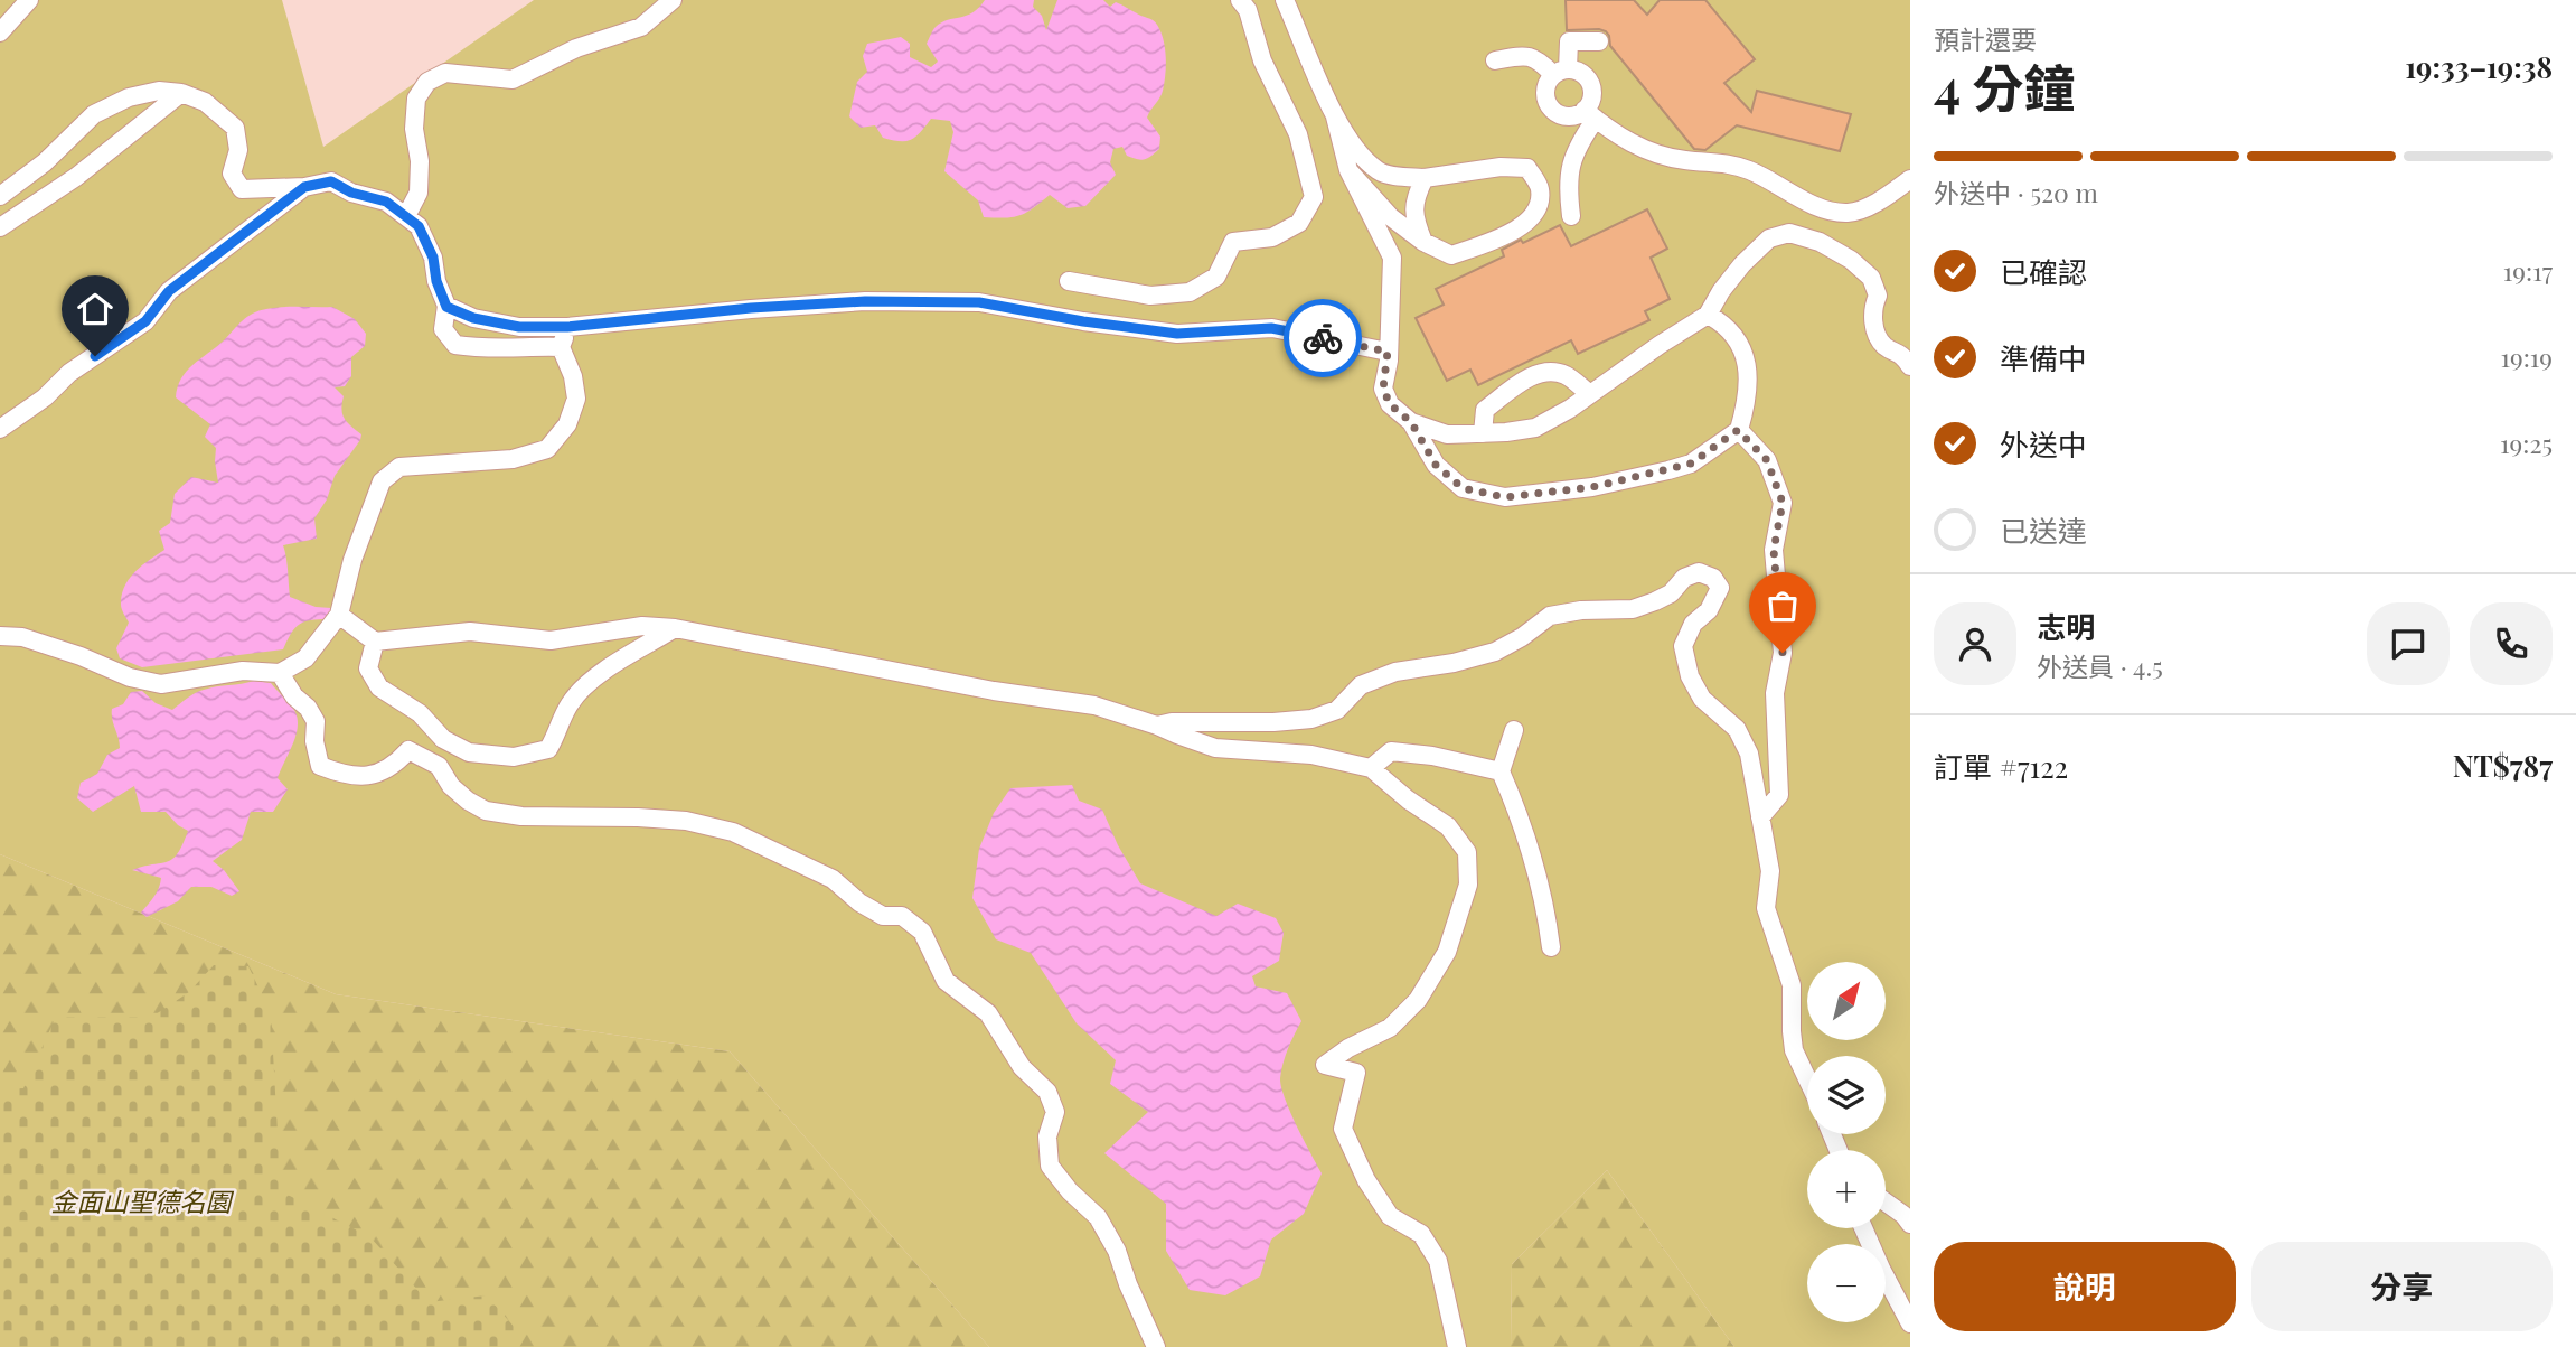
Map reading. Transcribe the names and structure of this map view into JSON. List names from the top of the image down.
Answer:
{
  "parks": ["金面山聖德名園"],
  "north": "top right",
  "page": {
    "heading": ["4 分鐘", "預計還要", "19:33–19:38"],
    "panel": [
      "志明",
      "外送員 · 4.5",
      "訂單 #7122",
      "NT$787"
    ],
    "bar": "外送中 · 520 m",
    "list": [
      ["已確認", "19:17"],
      ["準備中", "19:19"],
      ["外送中", "19:25"],
      "已送達"
    ],
    "map_buttons": ["+", "−"],
    "buttons": ["說明", "分享"]
  }
}
